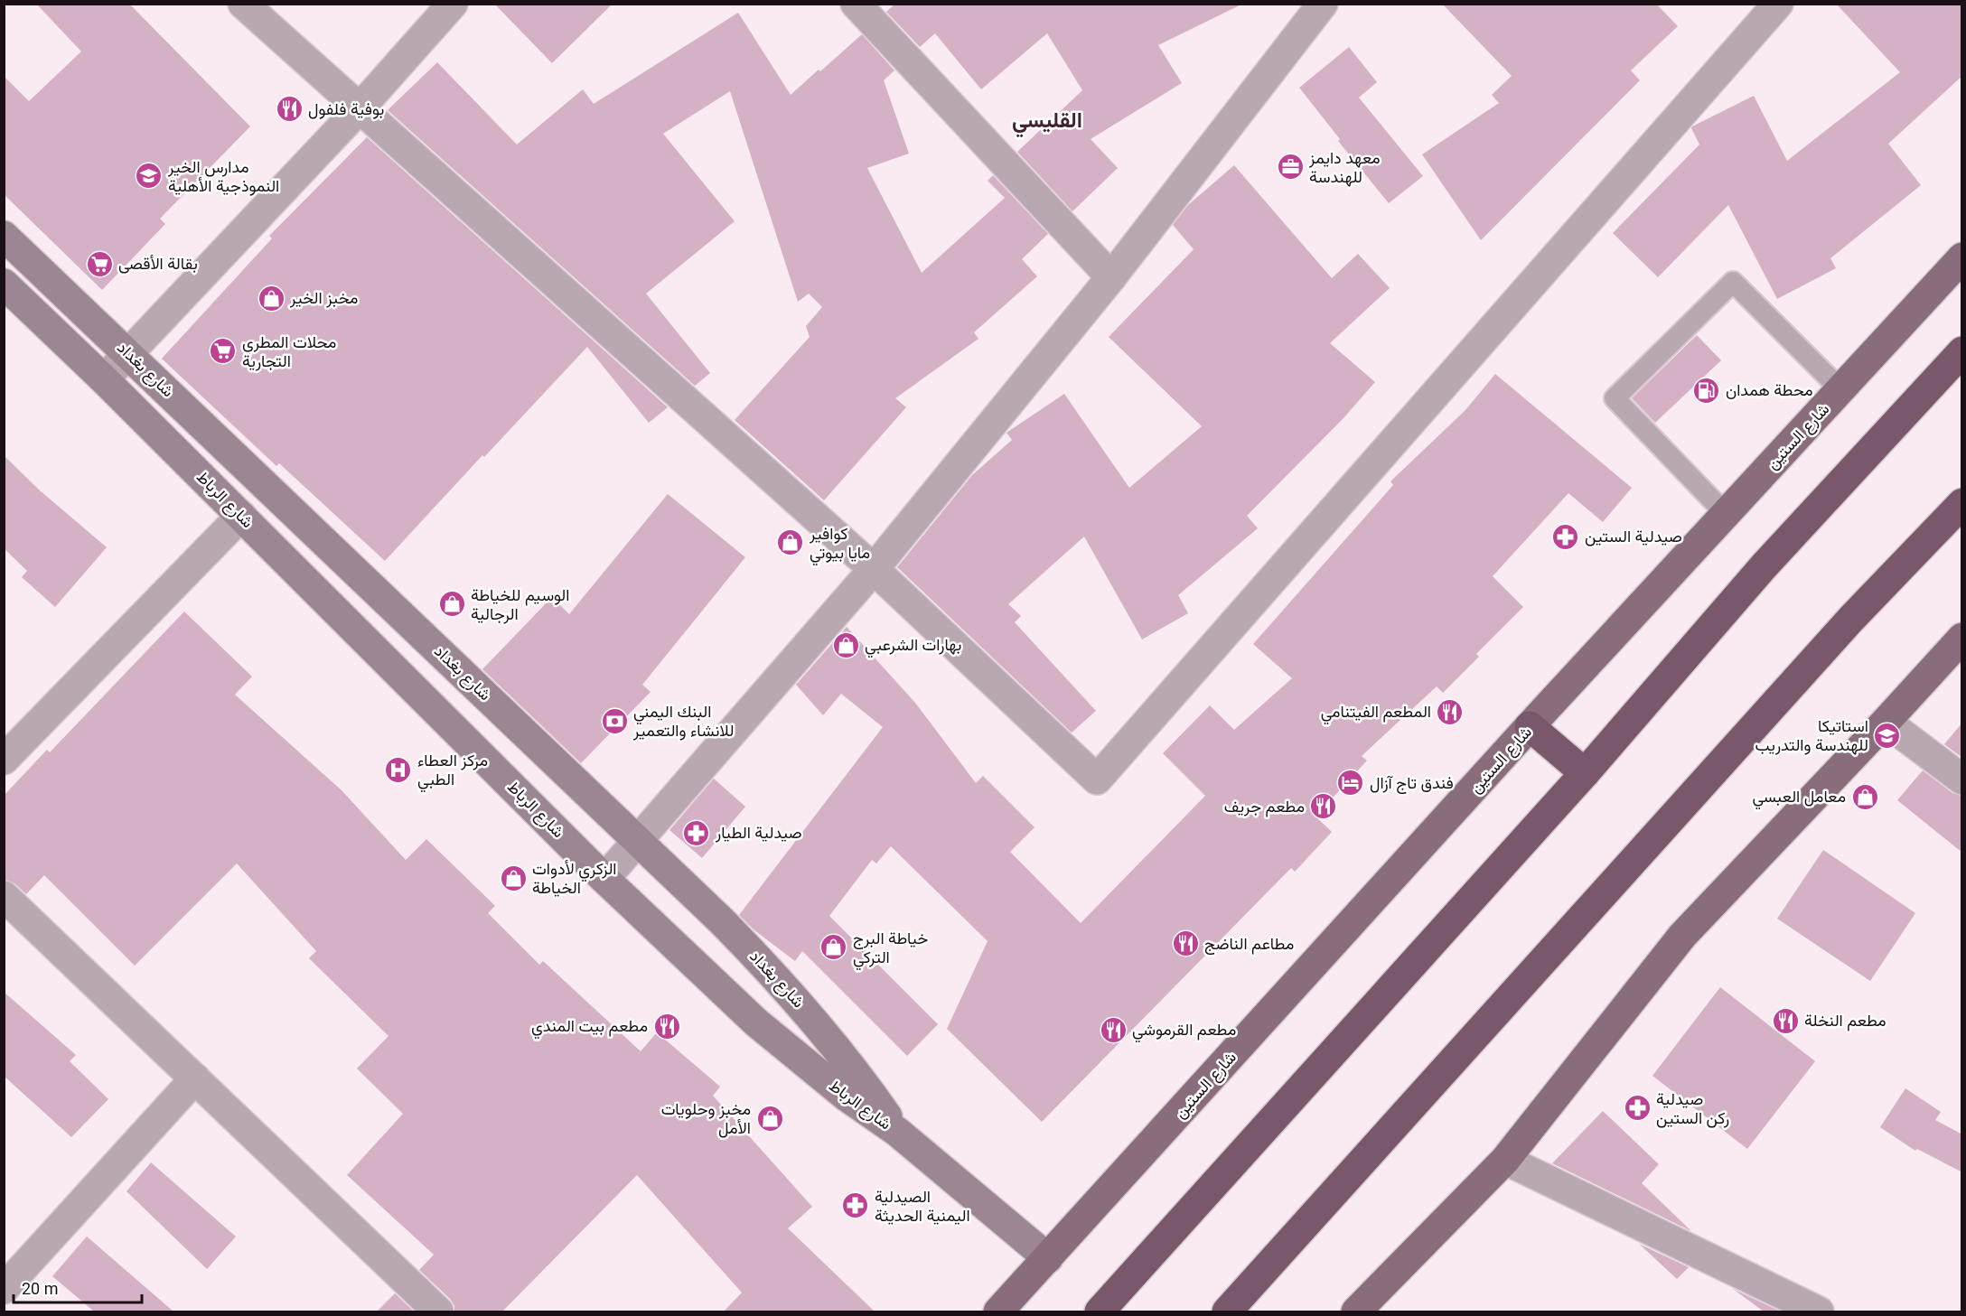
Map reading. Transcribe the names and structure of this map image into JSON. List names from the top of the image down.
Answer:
{
  "streets": {
    "main road": ["شارع الستين"],
    "street": ["شارع بغداد", "شارع الرباط"]
  },
  "crossings": [
    ["شارع بغداد", "شارع الرباط"],
    ["شارع الستين", "شارع الرباط"]
  ],
  "districts": ["القليسي"],
  "places": {
    "restaurant": [
      "بوفية فلفول",
      "المطعم الفيتنامي",
      "مطعم جريف",
      "مطاعم الناضج",
      "مطعم النخلة",
      "مطعم بيت المندي",
      "مطعم القرموشي"
    ],
    "office": ["معهد دايمز للهندسة"],
    "school or university": ["مدارس الخير النموذجية الأهلية", "استاتيكا للهندسة والتدريب"],
    "supermarket": ["بقالة الأقصى", "محلات المطري التجارية"],
    "shop": [
      "مخبز الخير",
      "كوافير مايا بيوتي",
      "الوسيم للخياطة الرجالية",
      "بهارات الشرعبي",
      "معامل العبسي",
      "الزكري لأدوات الخياطة",
      "خياطة البرج التركي",
      "مخبز وحلويات الأمل"
    ],
    "fuel station": ["محطة همدان"],
    "pharmacy": [
      "صيدلية الستين",
      "صيدلية الطيار",
      "صيدلية ركن الستين",
      "الصيدلية اليمنية الحديثة"
    ],
    "bank": ["البنك اليمني للانشاء والتعمير"],
    "hospital": ["مركز العطاء الطبي"],
    "hotel": ["فندق تاج آزال"]
  },
  "scale_bar": "20 m"
}
